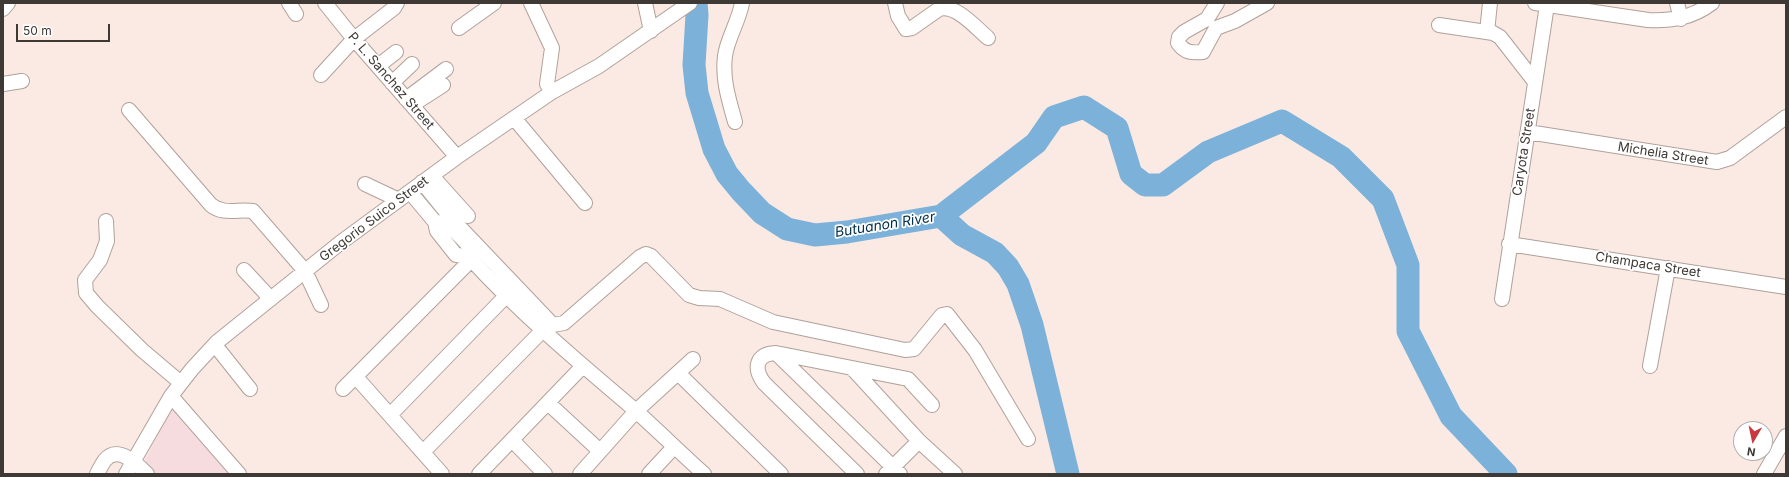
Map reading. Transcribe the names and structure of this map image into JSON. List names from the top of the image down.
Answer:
{
  "streets": {
    "street": [
      "P. L. Sanchez Street",
      "Caryota Street",
      "Michelia Street",
      "Gregorio Suico Street",
      "Champaca Street"
    ]
  },
  "crossings": [
    ["P. L. Sanchez Street", "Gregorio Suico Street"],
    ["Caryota Street", "Michelia Street"],
    ["Caryota Street", "Champaca Street"]
  ],
  "water": ["Butuanon River"],
  "scale_bar": "50 m",
  "north": "bottom"
}
